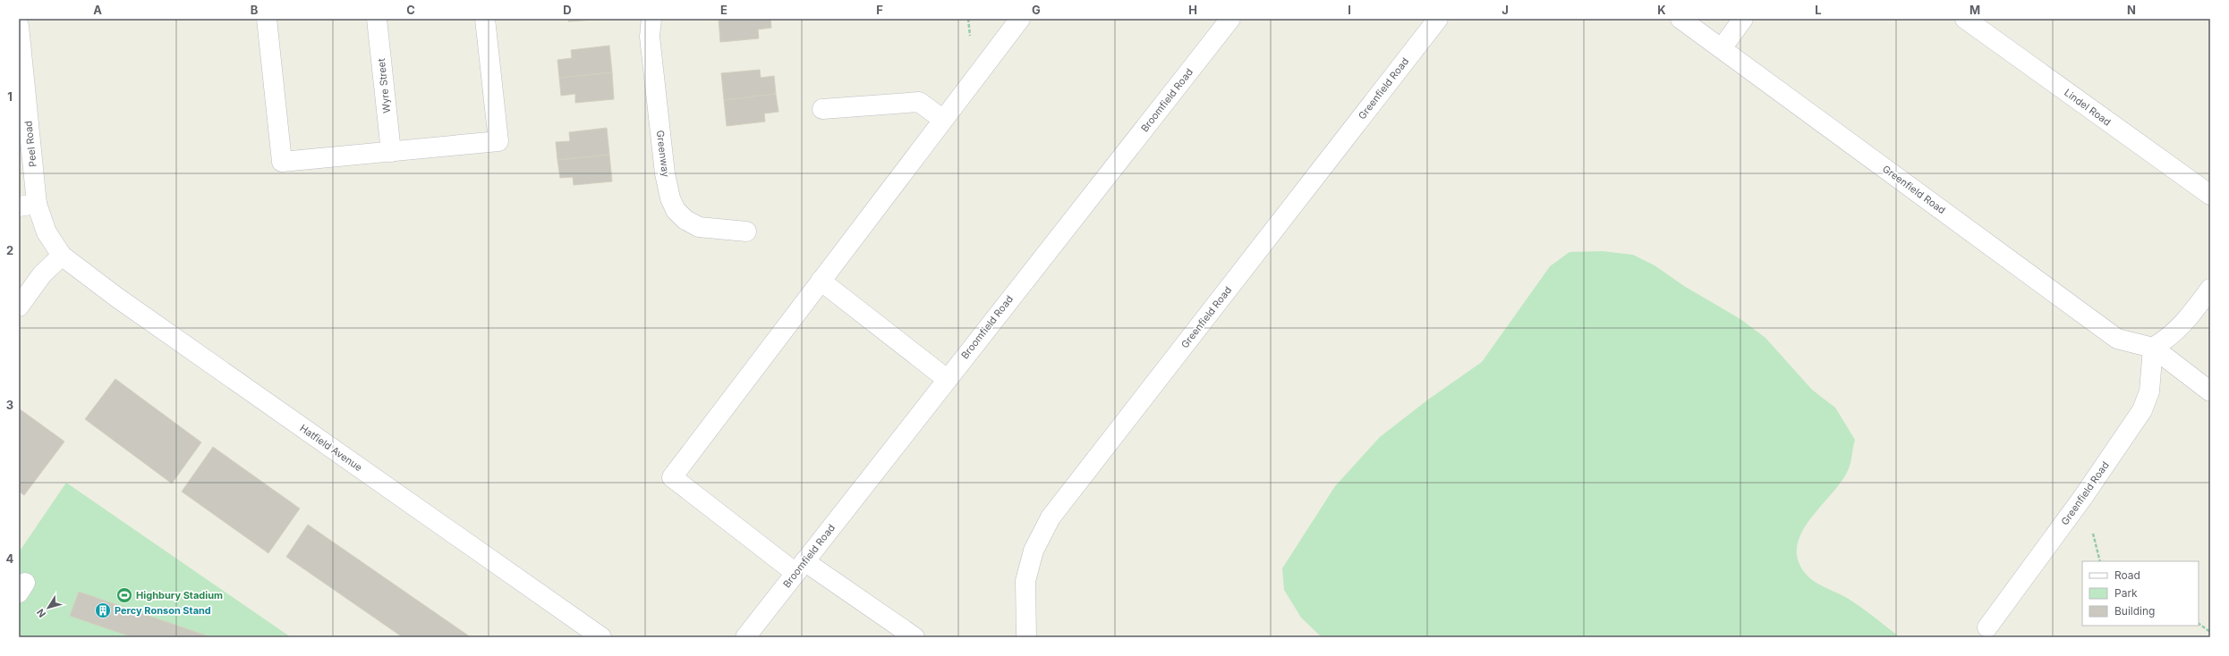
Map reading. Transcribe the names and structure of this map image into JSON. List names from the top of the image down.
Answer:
{
  "streets": {
    "street": [
      "Wyre Street",
      "Greenfield Road",
      "Broomfield Road",
      "Lindel Road",
      "Peel Road",
      "Greenway",
      "Hatfield Avenue"
    ]
  },
  "crossings": [
    ["Peel Road", "Hatfield Avenue"]
  ],
  "places": {
    "sports": ["Highbury Stadium"],
    "building": ["Percy Ronson Stand"]
  },
  "legend": ["Road", "Park", "Building"],
  "north": "bottom left",
  "grid": {
    "columns": [
      "A",
      "B",
      "C",
      "D",
      "E",
      "F",
      "G",
      "H",
      "I",
      "J",
      "K",
      "L",
      "M",
      "N"
    ],
    "rows": [
      "1",
      "2",
      "3",
      "4"
    ]
  }
}
